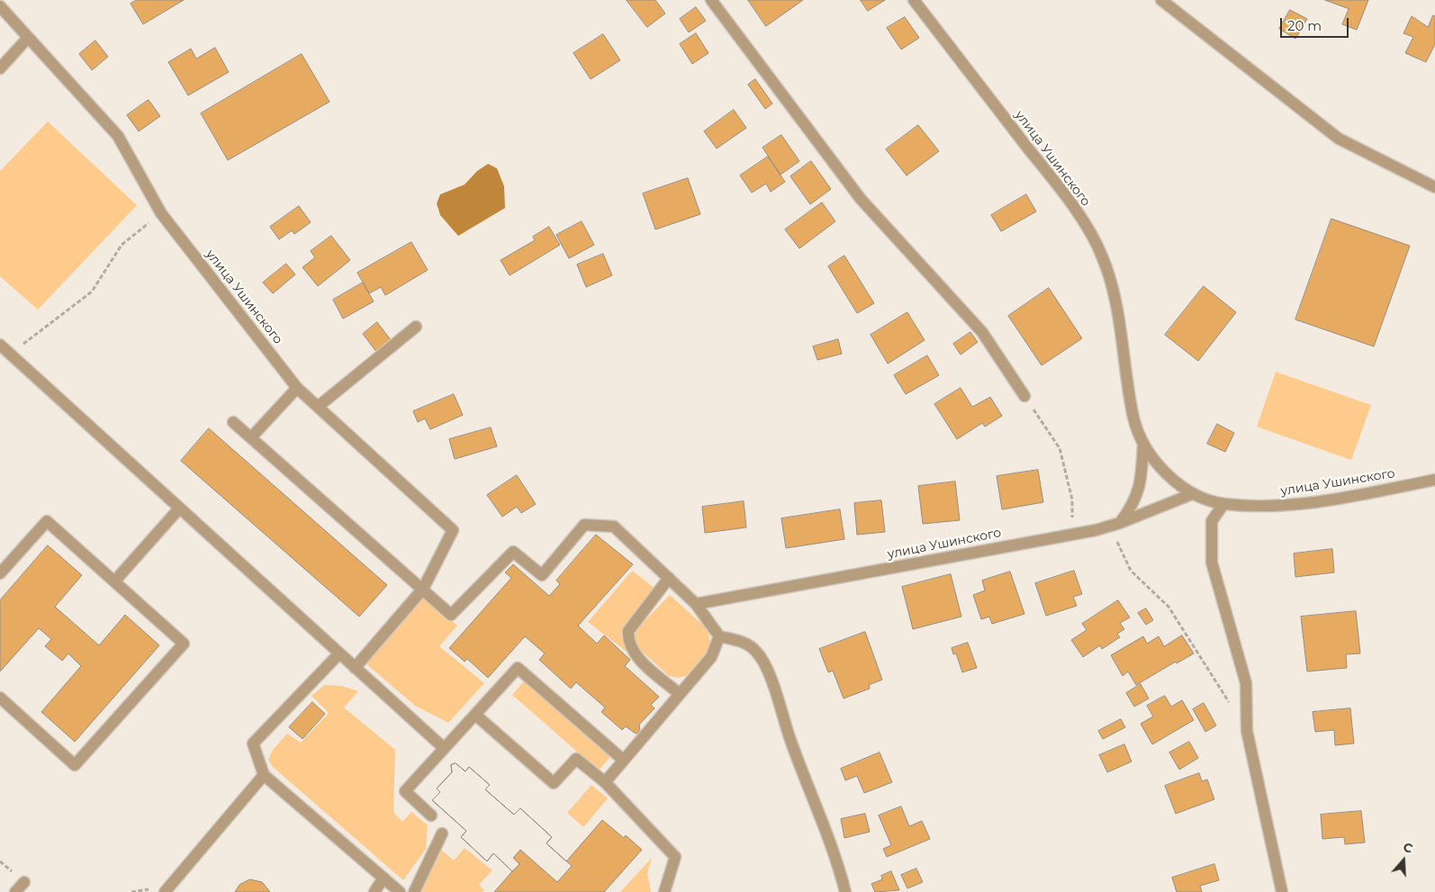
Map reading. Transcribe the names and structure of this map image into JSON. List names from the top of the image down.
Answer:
{
  "streets": {
    "street": ["улица Ушинского"]
  },
  "scale_bar": "20 m",
  "north": "top"
}
